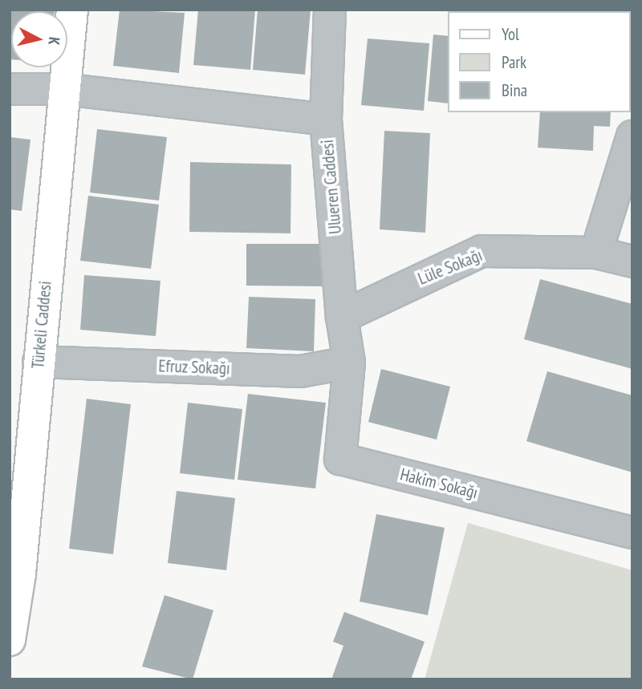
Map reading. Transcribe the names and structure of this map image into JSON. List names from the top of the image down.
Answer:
{
  "streets": {
    "street": [
      "Ulueren Caddesi",
      "Lüle Sokağı",
      "Türkeli Caddesi",
      "Efruz Sokağı",
      "Hakim Sokağı"
    ]
  },
  "crossings": [
    ["Ulueren Caddesi", "Lüle Sokağı"],
    ["Ulueren Caddesi", "Efruz Sokağı"],
    ["Ulueren Caddesi", "Hakim Sokağı"],
    ["Türkeli Caddesi", "Efruz Sokağı"],
    ["Efruz Sokağı", "Hakim Sokağı"]
  ],
  "legend": ["Yol", "Park", "Bina"],
  "north": "right"
}
